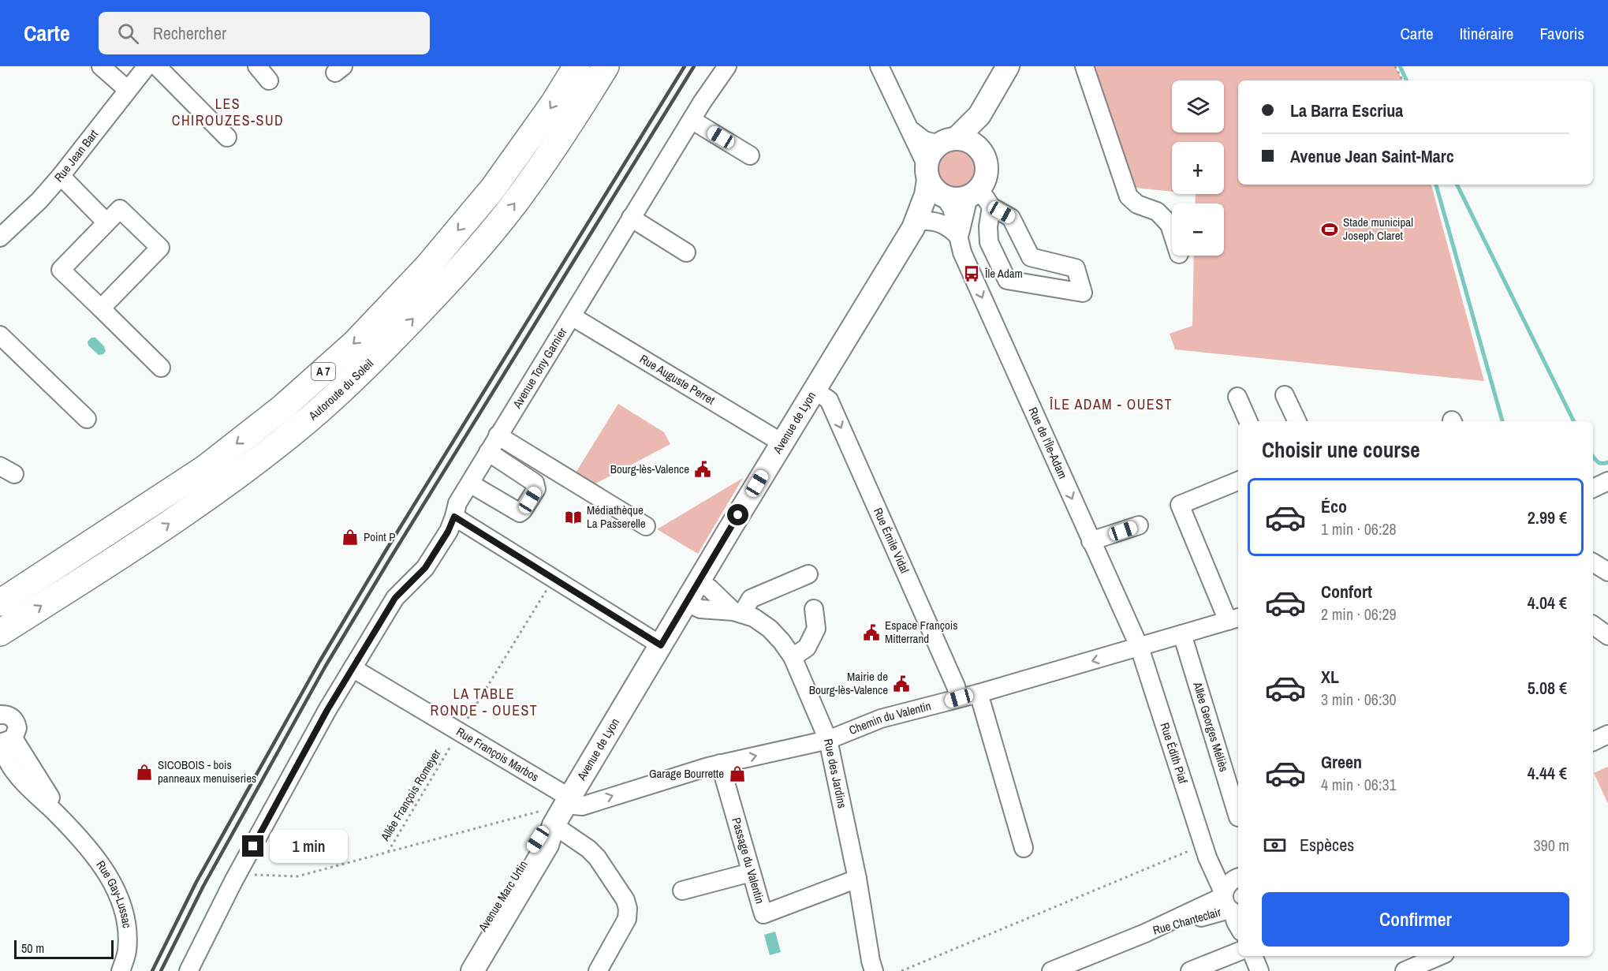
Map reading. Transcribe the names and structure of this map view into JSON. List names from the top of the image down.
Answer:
{
  "streets": {
    "highway": ["A 7", "Autoroute du Soleil"],
    "main road": ["Avenue de Lyon", "Avenue Marc Urtin"],
    "street": [
      "Rue Jean Bart",
      "Avenue Tony Garnier",
      "Rue Auguste Perret",
      "Rue de l'Île-Adam",
      "Rue Émile Vidal",
      "Chemin du Valentin",
      "Allée Georges Méliès",
      "Rue Édith Piaf",
      "Rue François Marbos",
      "Rue des Jardins",
      "Passage du Valentin",
      "Rue Gay-Lussac",
      "Rue Chanteclair"
    ],
    "path": ["Allée François Romeyer"]
  },
  "crossings": [
    ["Avenue Tony Garnier", "Rue Auguste Perret"],
    ["Avenue Tony Garnier", "Rue François Marbos"],
    ["Rue Auguste Perret", "Avenue de Lyon"],
    ["Avenue de Lyon", "Rue Émile Vidal"],
    ["Avenue de Lyon", "Chemin du Valentin"],
    ["Avenue de Lyon", "Rue François Marbos"],
    ["Avenue de Lyon", "Rue des Jardins"],
    ["Avenue de Lyon", "Avenue Marc Urtin"],
    ["Rue de l'Île-Adam", "Chemin du Valentin"],
    ["Rue de l'Île-Adam", "Rue Édith Piaf"],
    ["Rue Émile Vidal", "Chemin du Valentin"],
    ["Chemin du Valentin", "Allée Georges Méliès"],
    ["Chemin du Valentin", "Rue Édith Piaf"],
    ["Chemin du Valentin", "Rue François Marbos"],
    ["Chemin du Valentin", "Rue des Jardins"],
    ["Chemin du Valentin", "Passage du Valentin"],
    ["Chemin du Valentin", "Avenue Marc Urtin"],
    ["Rue Édith Piaf", "Rue Chanteclair"],
    ["Rue François Marbos", "Allée François Romeyer"],
    ["Rue François Marbos", "Avenue Marc Urtin"],
    ["Rue des Jardins", "Passage du Valentin"]
  ],
  "one_way": ["Rue de l'Île-Adam", "Rue Émile Vidal"],
  "districts": ["LES CHIROUZES-SUD", "ÎLE ADAM - OUEST", "LA TABLE RONDE - OUEST"],
  "places": {
    "sports": ["Stade municipal Joseph Claret"],
    "bus stop": ["Île Adam"],
    "public building": ["Bourg-lès-Valence", "Espace François Mitterrand", "Mairie de Bourg-lès-Valence"],
    "library": ["Médiathèque La Passerelle"],
    "shop": ["Point P", "SICOBOIS - bois panneaux menuiseries", "Garage Bourrette"]
  },
  "scale_bar": "50 m",
  "page": {
    "header": "Carte",
    "search": "Rechercher",
    "nav": ["Carte", "Itinéraire", "Favoris"],
    "map_buttons": ["+", "−"],
    "banner": ["La Barra Escriua", "Avenue Jean Saint-Marc"],
    "heading": "Choisir une course",
    "list": [
      {
        "name": "Éco",
        "note": "1 min · 06:28",
        "value": "2.99 €"
      },
      {
        "name": "Confort",
        "note": "2 min · 06:29",
        "value": "4.04 €"
      },
      {
        "name": "XL",
        "note": "3 min · 06:30",
        "value": "5.08 €"
      },
      {
        "name": "Green",
        "note": "4 min · 06:31",
        "value": "4.44 €"
      }
    ],
    "pay": ["Espèces", "390 m"],
    "bubble": "1 min",
    "buttons": "Confirmer",
    "scale": "50 m"
  }
}
